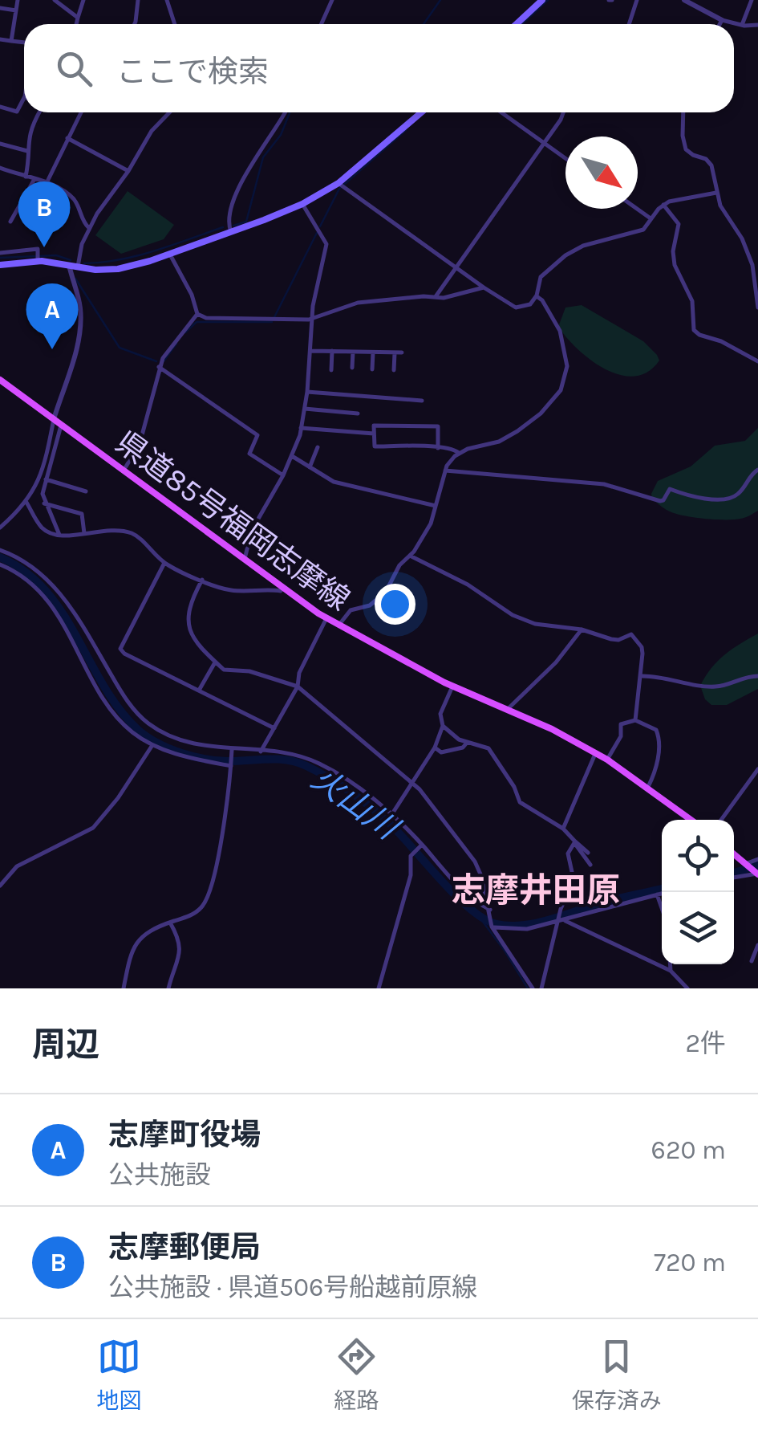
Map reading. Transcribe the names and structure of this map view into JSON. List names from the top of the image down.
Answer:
{
  "streets": {
    "main road": ["県道85号福岡志摩線"]
  },
  "districts": ["志摩井田原"],
  "water": ["火山川"],
  "north": "bottom right",
  "page": {
    "search": "ここで検索",
    "pins": ["B", "A"],
    "heading": ["周辺", "2件"],
    "list": [
      {
        "mark": "A",
        "name": "志摩町役場",
        "note": "公共施設",
        "value": "620 m"
      },
      {
        "mark": "B",
        "name": "志摩郵便局",
        "note": "公共施設 · 県道506号船越前原線",
        "value": "720 m"
      }
    ],
    "nav": ["地図", "経路", "保存済み"]
  }
}
